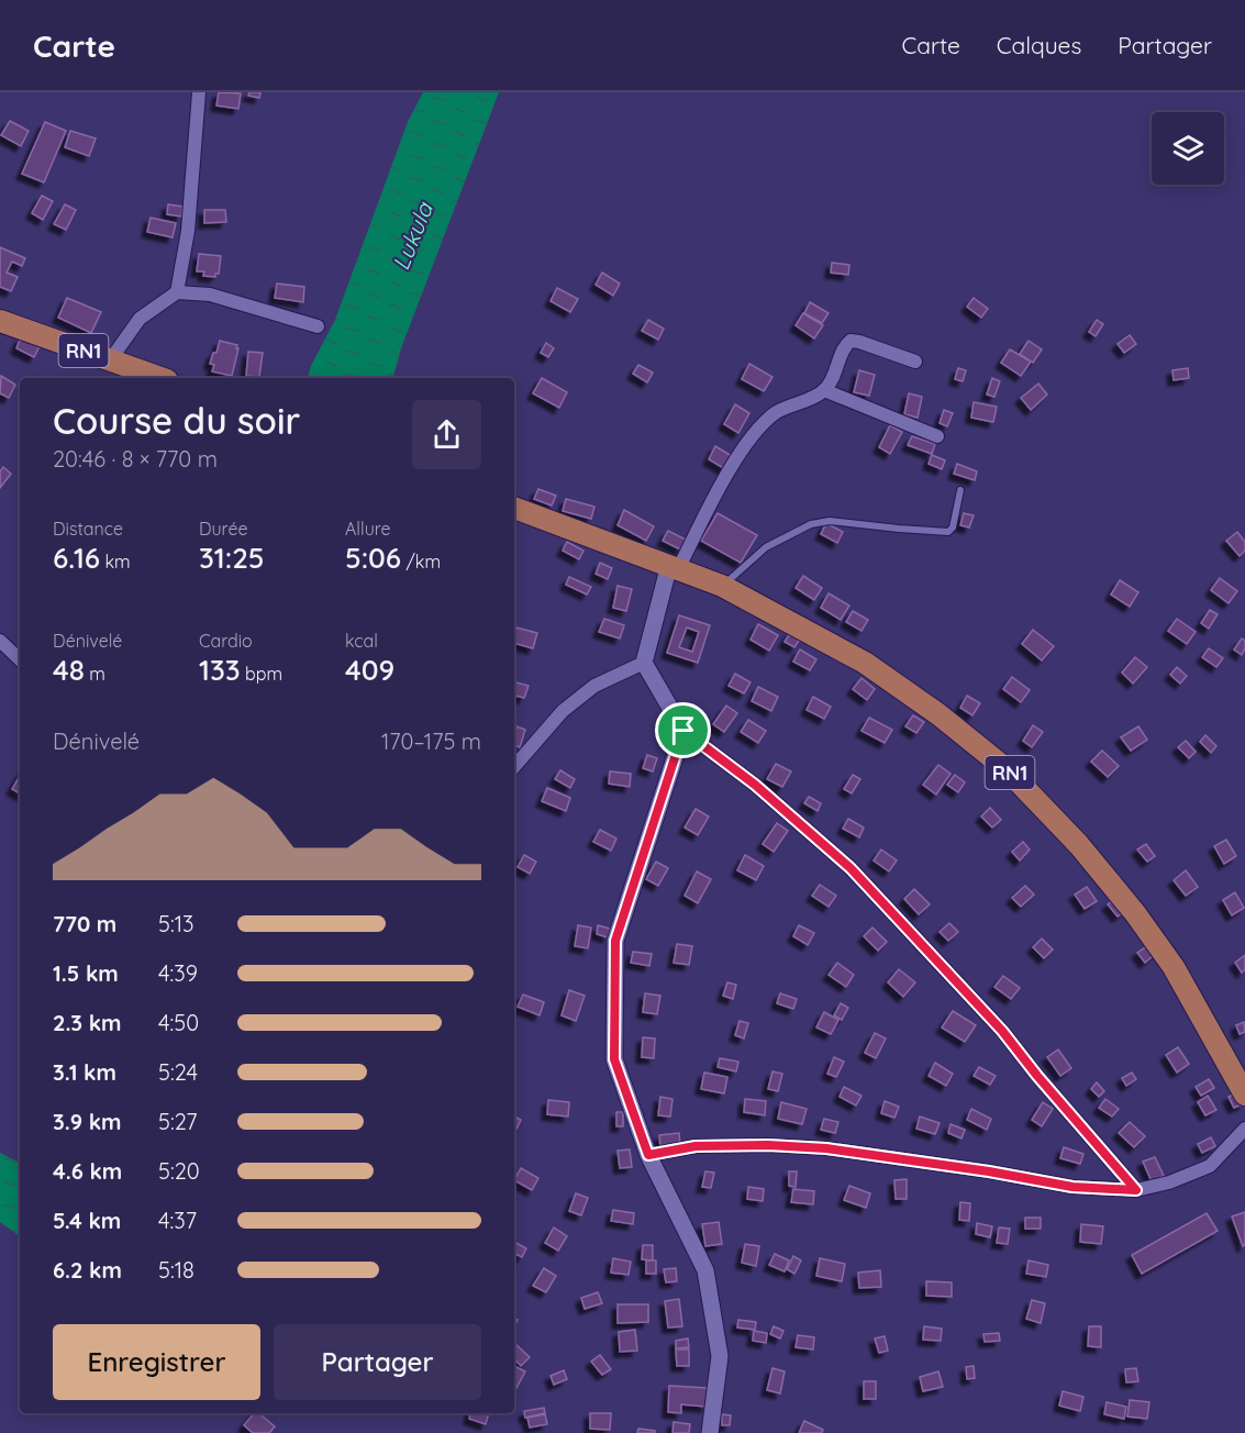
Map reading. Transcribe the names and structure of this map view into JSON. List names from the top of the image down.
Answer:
{
  "streets": {
    "highway": ["RN1"]
  },
  "water": ["Lukula"],
  "page": {
    "header": "Carte",
    "nav": ["Carte", "Calques", "Partager"],
    "heading": ["Course du soir", "20:46 · 8 × 770 m"],
    "stats": [
      ["Distance", "6.16 km"],
      ["Durée", "31:25"],
      ["Allure", "5:06 /km"],
      ["Dénivelé", "48 m"],
      ["Cardio", "133 bpm"],
      ["kcal", "409"]
    ],
    "chart": ["Dénivelé", "170–175 m"],
    "list": [
      {
        "name": "770 m",
        "note": "5:13"
      },
      {
        "name": "1.5 km",
        "note": "4:39"
      },
      {
        "name": "2.3 km",
        "note": "4:50"
      },
      {
        "name": "3.1 km",
        "note": "5:24"
      },
      {
        "name": "3.9 km",
        "note": "5:27"
      },
      {
        "name": "4.6 km",
        "note": "5:20"
      },
      {
        "name": "5.4 km",
        "note": "4:37"
      },
      {
        "name": "6.2 km",
        "note": "5:18"
      }
    ],
    "buttons": ["Enregistrer", "Partager"]
  }
}
